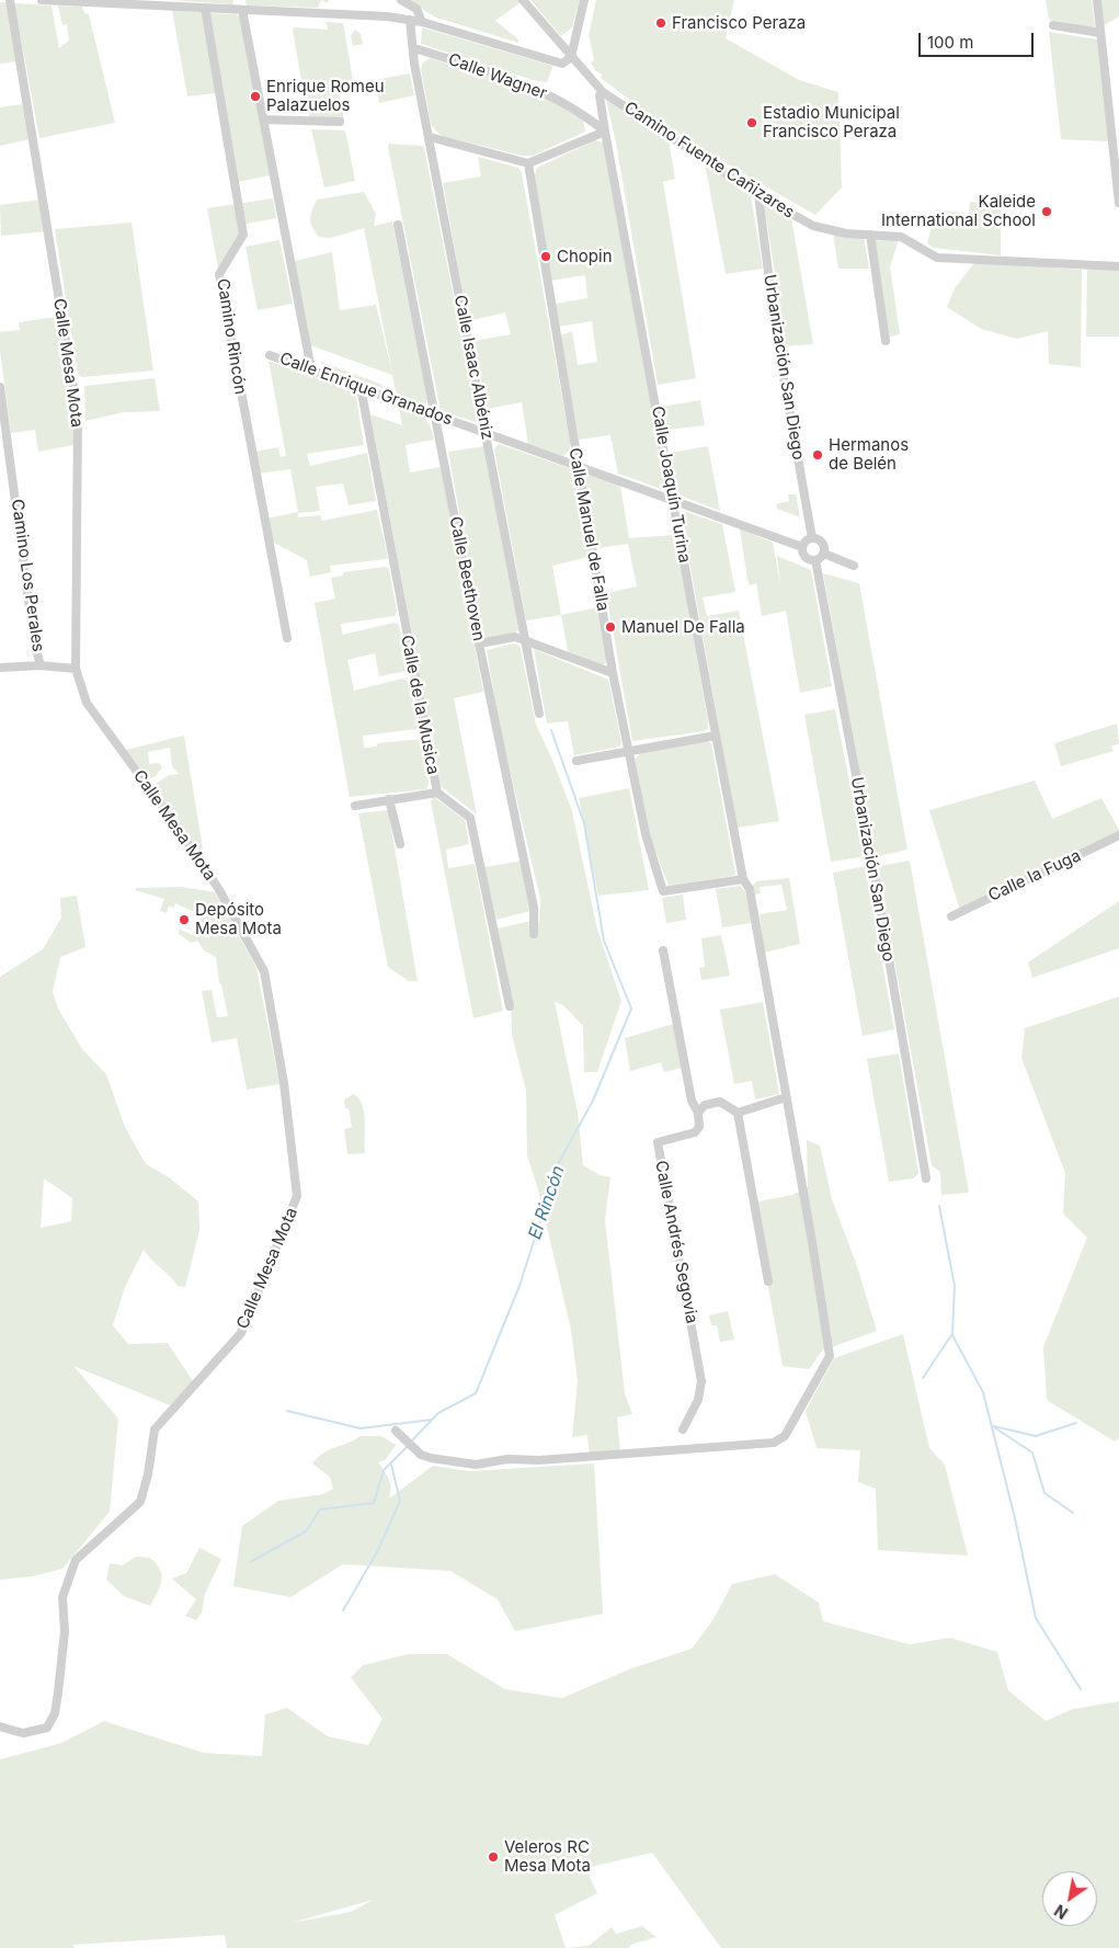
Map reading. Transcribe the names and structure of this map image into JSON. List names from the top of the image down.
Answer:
{
  "streets": {
    "street": [
      "Calle Wagner",
      "Camino Fuente Cañizares",
      "Camino Rincón",
      "Calle Mesa Mota",
      "Calle Isaac Albéniz",
      "Urbanización San Diego",
      "Calle Enrique Granados",
      "Calle Joaquín Turina",
      "Calle Manuel de Falla",
      "Camino Los Perales",
      "Calle Beethoven",
      "Calle de la Musica",
      "Calle la Fuga",
      "Calle Andrés Segovia"
    ]
  },
  "crossings": [
    ["Calle Wagner", "Calle Isaac Albéniz"],
    ["Calle Wagner", "Calle Joaquín Turina"],
    ["Camino Fuente Cañizares", "Urbanización San Diego"],
    ["Camino Fuente Cañizares", "Calle Joaquín Turina"],
    ["Calle Isaac Albéniz", "Calle Enrique Granados"],
    ["Urbanización San Diego", "Calle Enrique Granados"],
    ["Calle Enrique Granados", "Calle Joaquín Turina"],
    ["Calle Enrique Granados", "Calle Manuel de Falla"],
    ["Calle Enrique Granados", "Calle Beethoven"],
    ["Calle Enrique Granados", "Calle de la Musica"],
    ["Calle Joaquín Turina", "Calle Manuel de Falla"]
  ],
  "water": ["El Rincón"],
  "places": [
    "Francisco Peraza",
    "Enrique Romeu Palazuelos",
    "Estadio Municipal Francisco Peraza",
    "Kaleide International School",
    "Chopin",
    "Hermanos de Belén",
    "Manuel De Falla",
    "Depósito Mesa Mota",
    "Veleros RC Mesa Mota"
  ],
  "scale_bar": "100 m",
  "north": "bottom left"
}
